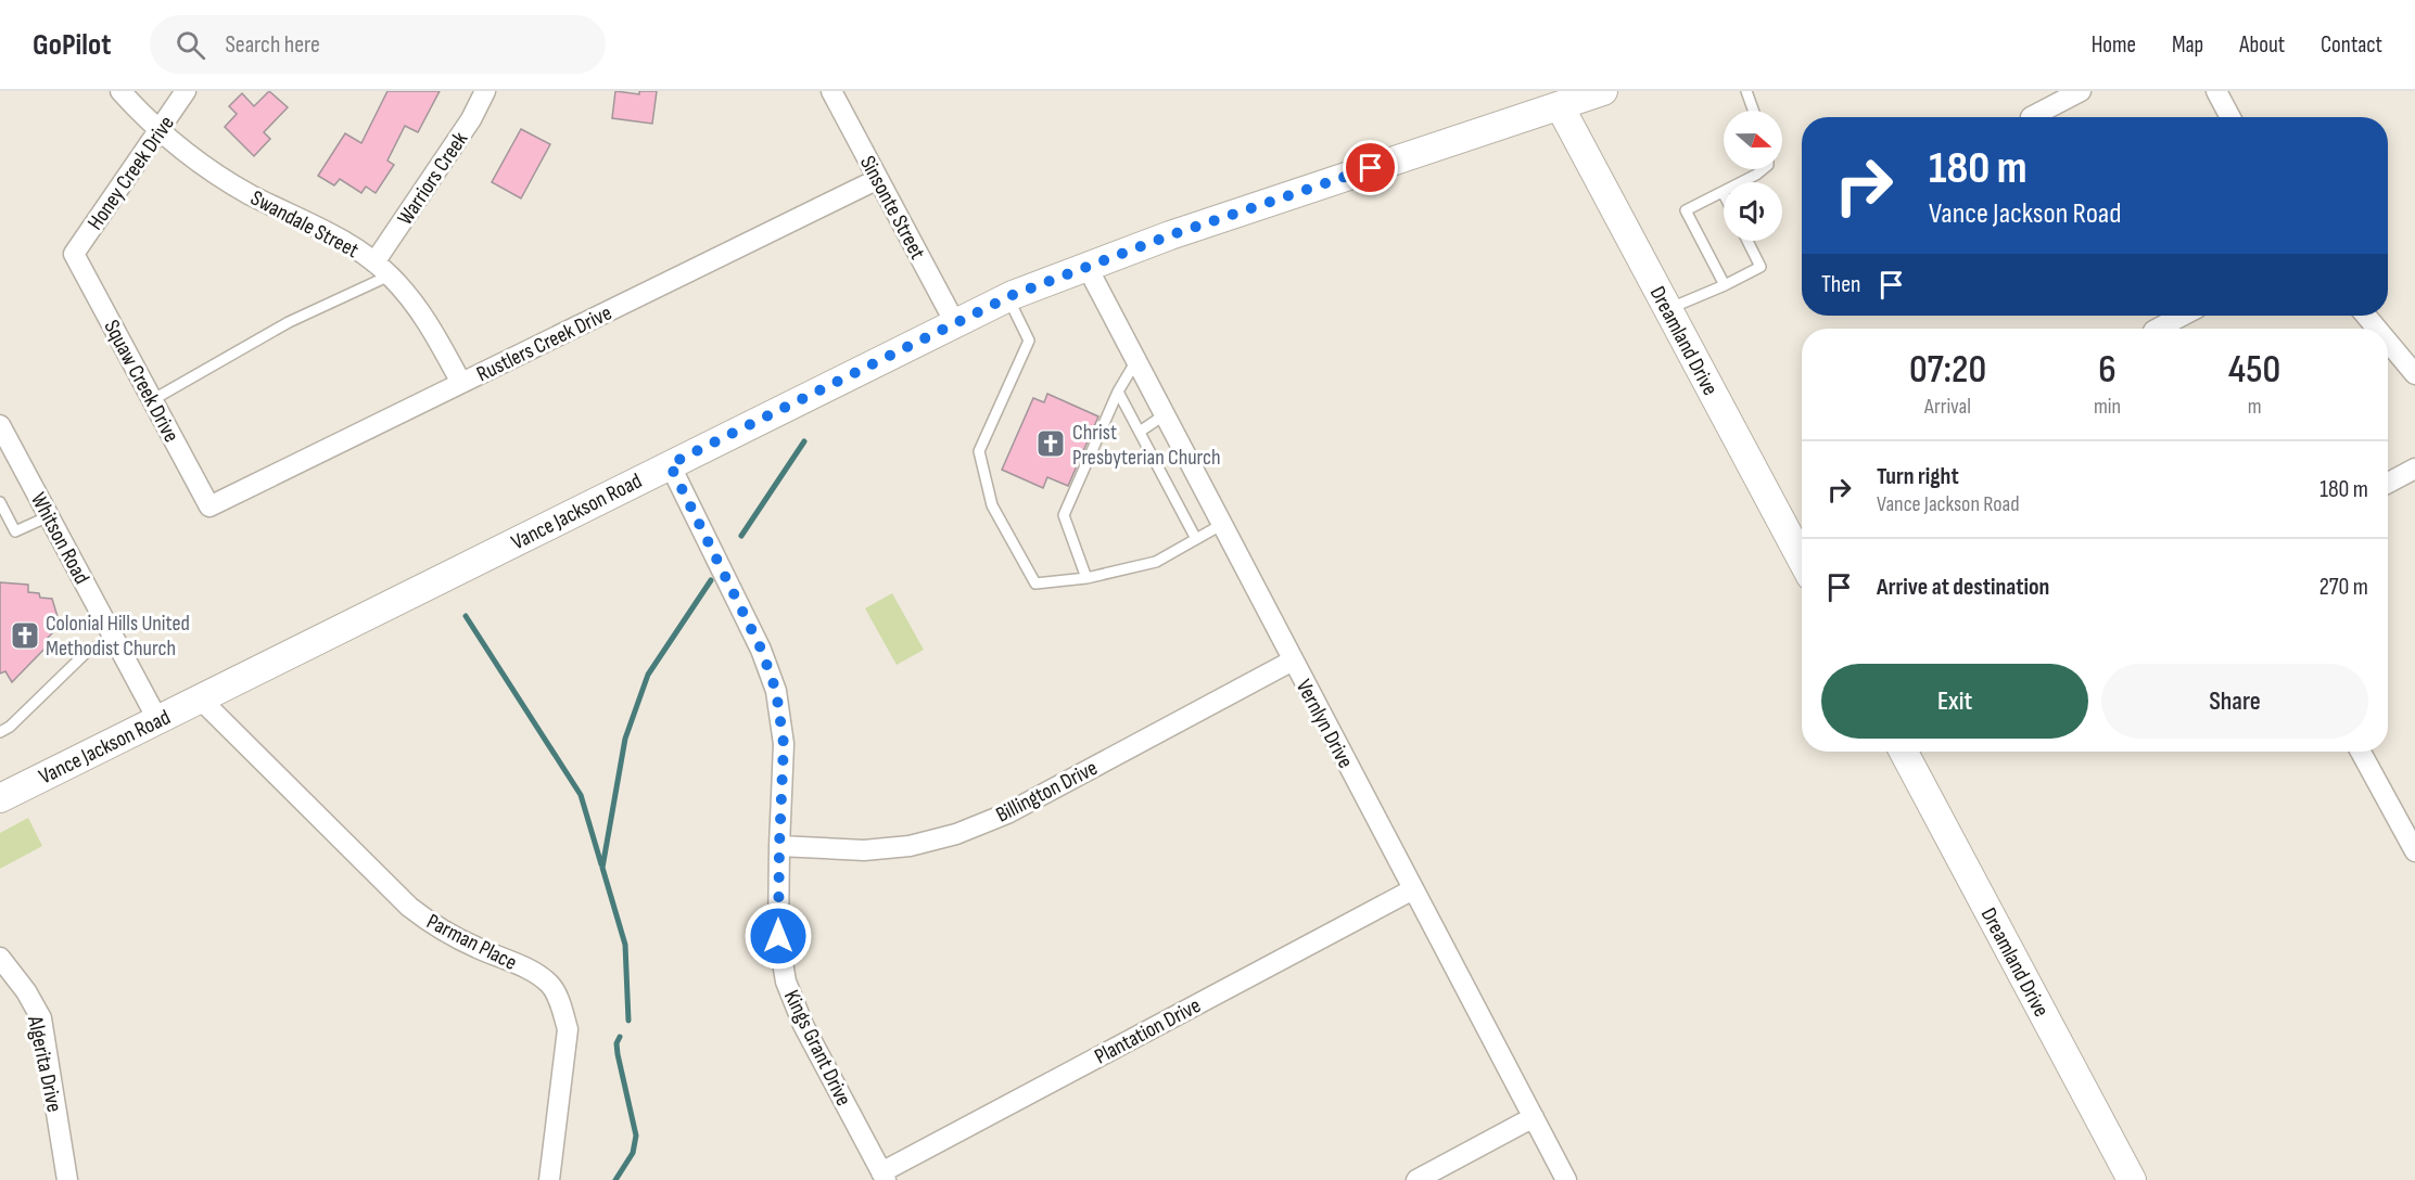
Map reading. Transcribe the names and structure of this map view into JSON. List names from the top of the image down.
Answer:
{
  "streets": {
    "main road": ["Dreamland Drive", "Vance Jackson Road"],
    "street": [
      "Honey Creek Drive",
      "Warriors Creek",
      "Sinsonte Street",
      "Swandale Street",
      "Rustlers Creek Drive",
      "Squaw Creek Drive",
      "Whitson Road",
      "Vernlyn Drive",
      "Billington Drive",
      "Parman Place",
      "Plantation Drive",
      "Kings Grant Drive",
      "Algerita Drive"
    ]
  },
  "crossings": [
    ["Honey Creek Drive", "Swandale Street"],
    ["Honey Creek Drive", "Squaw Creek Drive"],
    ["Warriors Creek", "Swandale Street"],
    ["Sinsonte Street", "Rustlers Creek Drive"],
    ["Sinsonte Street", "Vance Jackson Road"],
    ["Swandale Street", "Rustlers Creek Drive"],
    ["Dreamland Drive", "Vance Jackson Road"],
    ["Rustlers Creek Drive", "Squaw Creek Drive"],
    ["Vance Jackson Road", "Whitson Road"],
    ["Vance Jackson Road", "Vernlyn Drive"],
    ["Vance Jackson Road", "Parman Place"],
    ["Vance Jackson Road", "Kings Grant Drive"],
    ["Vernlyn Drive", "Billington Drive"],
    ["Vernlyn Drive", "Plantation Drive"],
    ["Billington Drive", "Kings Grant Drive"],
    ["Plantation Drive", "Kings Grant Drive"]
  ],
  "places": {
    "church": ["Christ Presbyterian Church", "Colonial Hills United Methodist Church"]
  },
  "north": "right",
  "page": {
    "header": "GoPilot",
    "search": "Search here",
    "nav": [
      "Home",
      "Map",
      "About",
      "Contact"
    ],
    "turn": ["180 m", "Vance Jackson Road"],
    "then": "Then",
    "eta": [
      "07:20",
      "Arrival",
      "6",
      "min",
      "450",
      "m"
    ],
    "list": [
      {
        "name": "Turn right",
        "note": "Vance Jackson Road",
        "value": "180 m"
      },
      {
        "name": "Arrive at destination",
        "value": "270 m"
      }
    ],
    "buttons": ["Exit", "Share"]
  }
}
